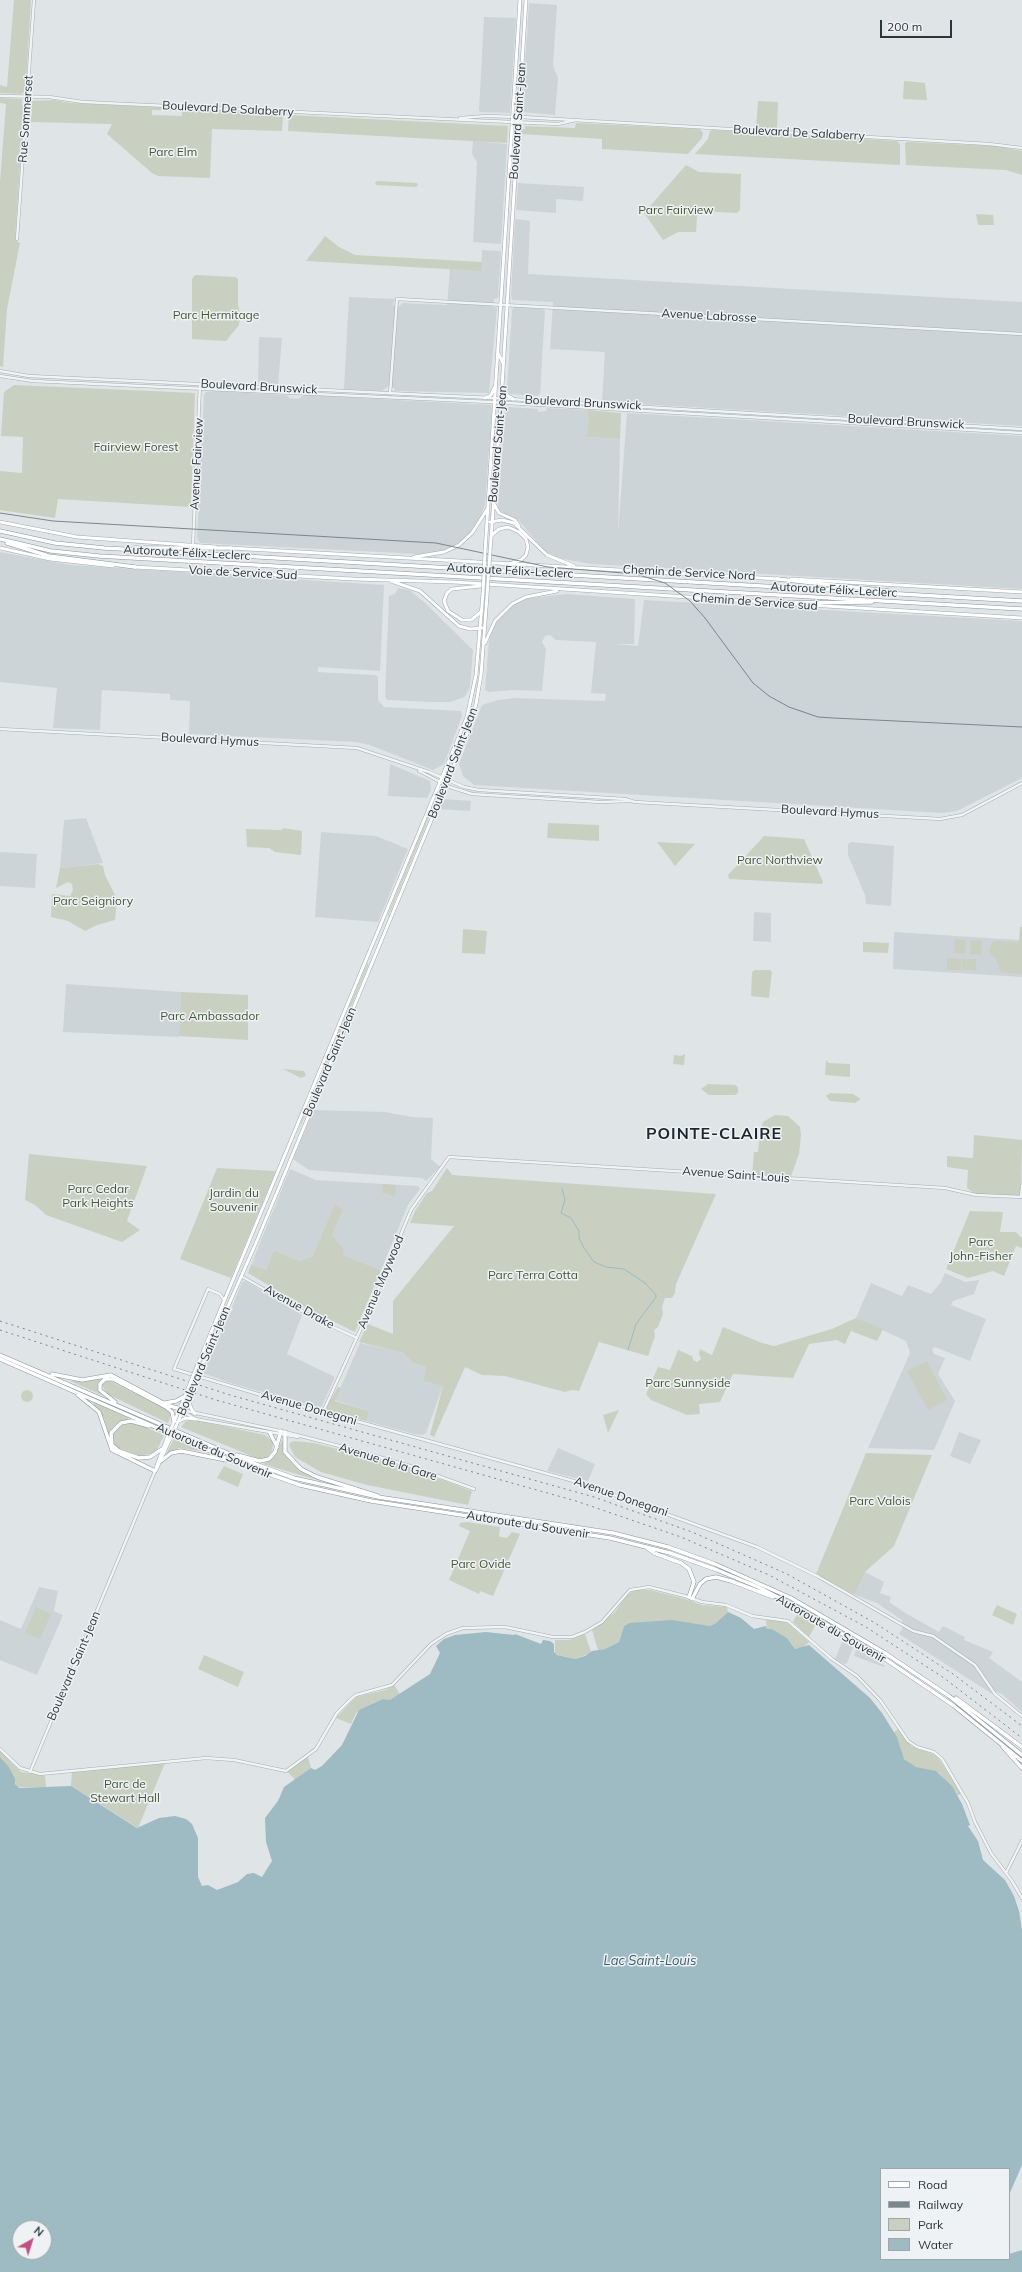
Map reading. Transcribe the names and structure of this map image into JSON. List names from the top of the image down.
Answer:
{
  "streets": {
    "highway": ["Autoroute Félix-Leclerc", "Autoroute du Souvenir"],
    "main road": [
      "Boulevard Saint-Jean",
      "Voie de Service Sud",
      "Chemin de Service Nord",
      "Chemin de Service sud"
    ],
    "street": [
      "Boulevard De Salaberry",
      "Rue Sommerset",
      "Avenue Labrosse",
      "Boulevard Brunswick",
      "Avenue Fairview",
      "Boulevard Hymus",
      "Avenue Saint-Louis",
      "Avenue Maywood",
      "Avenue Drake",
      "Avenue Donegani",
      "Avenue de la Gare"
    ]
  },
  "crossings": [
    ["Boulevard De Salaberry", "Rue Sommerset"],
    ["Boulevard De Salaberry", "Boulevard Saint-Jean"],
    ["Boulevard Saint-Jean", "Avenue Labrosse"],
    ["Boulevard Saint-Jean", "Boulevard Brunswick"],
    ["Boulevard Saint-Jean", "Boulevard Hymus"],
    ["Boulevard Saint-Jean", "Avenue Drake"],
    ["Boulevard Saint-Jean", "Avenue de la Gare"],
    ["Avenue Labrosse", "Boulevard Brunswick"],
    ["Boulevard Brunswick", "Avenue Fairview"],
    ["Avenue Fairview", "Chemin de Service Nord"],
    ["Voie de Service Sud", "Chemin de Service sud"],
    ["Avenue Saint-Louis", "Avenue Maywood"],
    ["Avenue Maywood", "Avenue Drake"],
    ["Avenue Maywood", "Avenue Donegani"]
  ],
  "districts": ["POINTE-CLAIRE"],
  "water": ["Lac Saint-Louis"],
  "parks": [
    "Parc Elm",
    "Parc Fairview",
    "Parc Hermitage",
    "Fairview Forest",
    "Parc Northview",
    "Parc Seigniory",
    "Parc Ambassador",
    "Parc Cedar Park Heights",
    "Jardin du Souvenir",
    "Parc John-Fisher",
    "Parc Terra Cotta",
    "Parc Sunnyside",
    "Parc Valois",
    "Parc Ovide",
    "Parc de Stewart Hall"
  ],
  "legend": [
    "Road",
    "Railway",
    "Park",
    "Water"
  ],
  "scale_bar": "200 m",
  "north": "top right"
}
